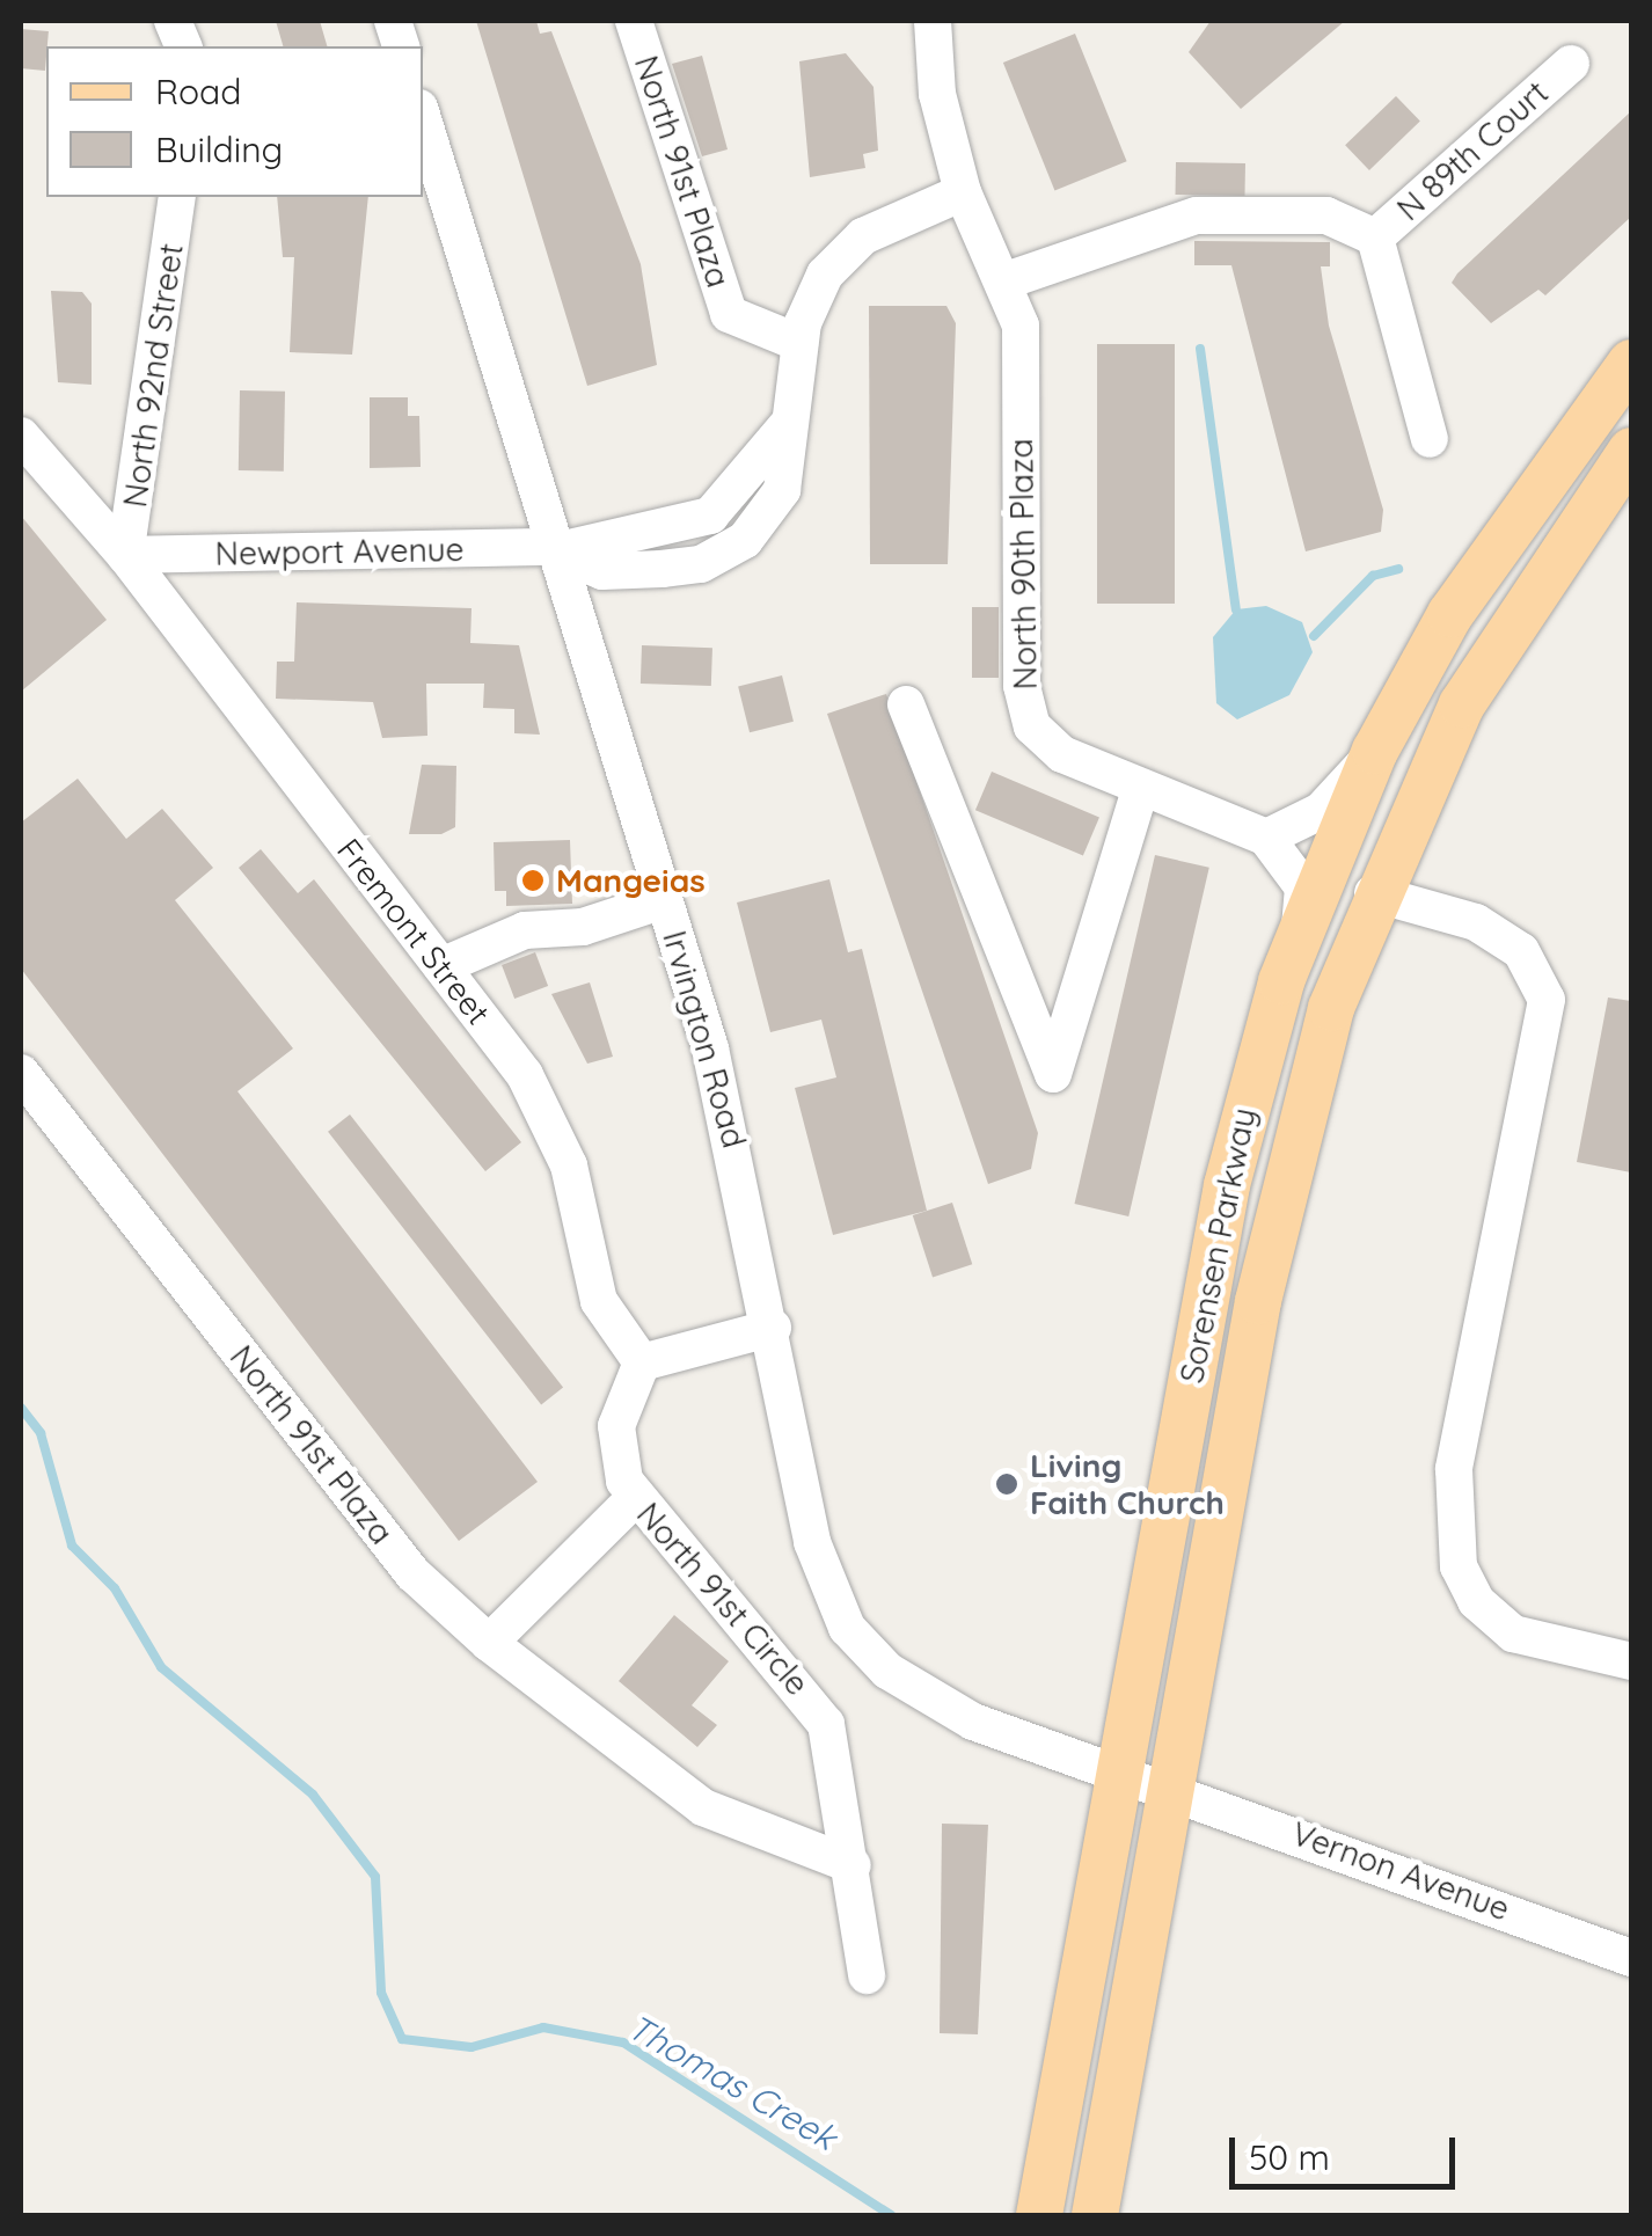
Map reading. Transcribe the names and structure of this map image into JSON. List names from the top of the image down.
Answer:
{
  "streets": {
    "main road": ["Sorensen Parkway"],
    "street": [
      "N 89th Court",
      "North 91st Plaza",
      "North 92nd Street",
      "Newport Avenue",
      "North 90th Plaza",
      "Fremont Street",
      "Irvington Road",
      "North 91st Circle",
      "Vernon Avenue"
    ]
  },
  "crossings": [
    ["North 91st Plaza", "Newport Avenue"],
    ["North 91st Plaza", "North 91st Circle"],
    ["North 92nd Street", "Newport Avenue"],
    ["North 92nd Street", "Fremont Street"],
    ["Newport Avenue", "Fremont Street"],
    ["Newport Avenue", "Irvington Road"],
    ["Fremont Street", "North 91st Circle"],
    ["Irvington Road", "Sorensen Parkway"],
    ["Irvington Road", "Vernon Avenue"],
    ["Sorensen Parkway", "Vernon Avenue"]
  ],
  "water": ["Thomas Creek"],
  "places": ["Mangeias", "Living Faith Church"],
  "legend": ["Road", "Building"],
  "scale_bar": "50 m"
}
